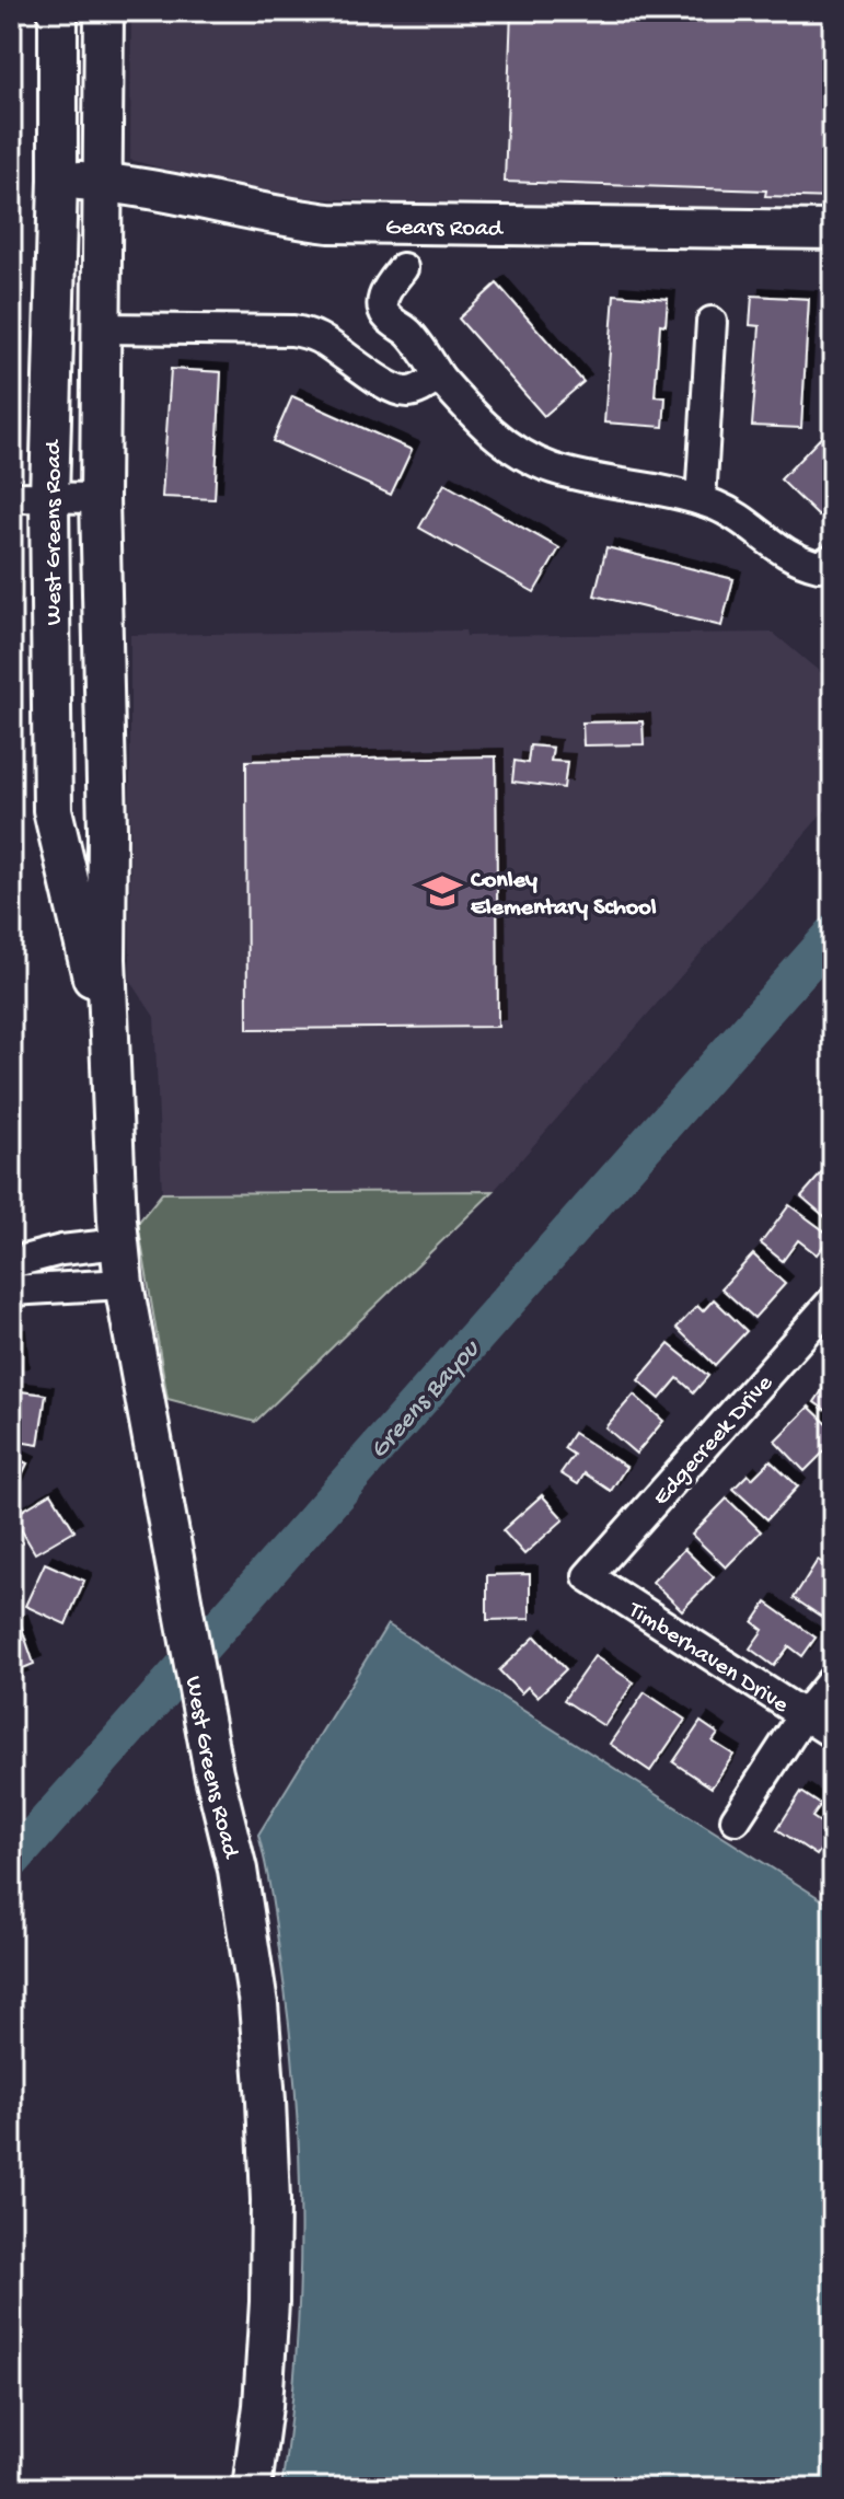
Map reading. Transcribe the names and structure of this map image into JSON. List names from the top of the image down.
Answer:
{
  "streets": {
    "main road": ["Gears Road", "West Greens Road"],
    "street": ["Edgecreek Drive", "Timberhaven Drive"]
  },
  "crossings": [
    ["Gears Road", "West Greens Road"],
    ["Edgecreek Drive", "Timberhaven Drive"]
  ],
  "water": ["Greens Bayou"],
  "places": {
    "school or university": ["Conley Elementary School"]
  }
}
